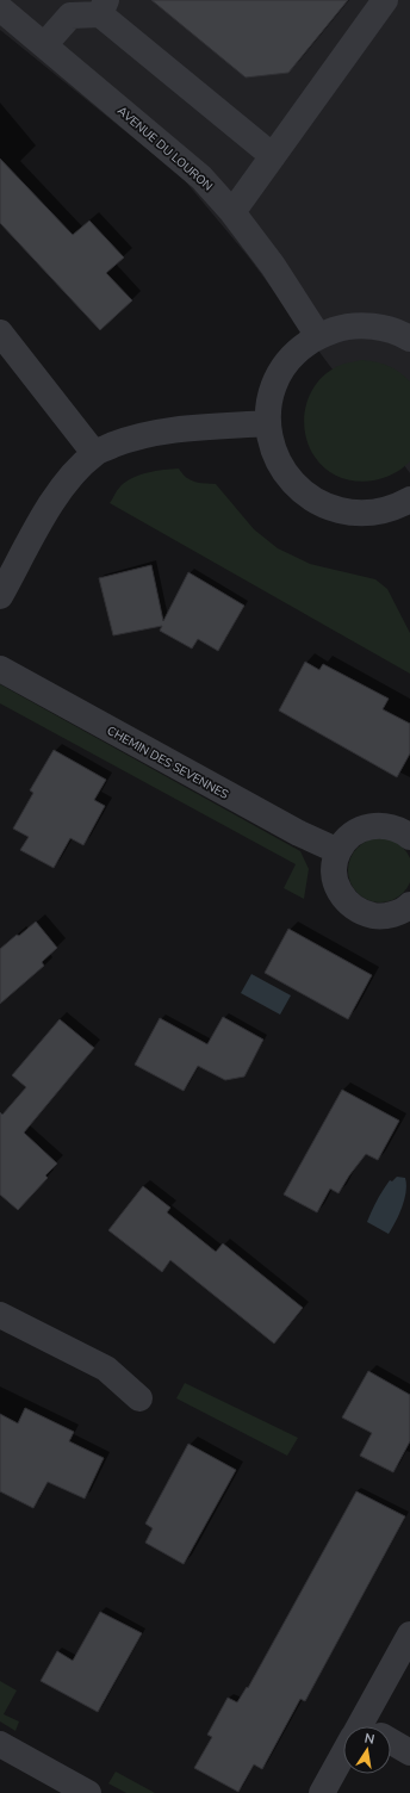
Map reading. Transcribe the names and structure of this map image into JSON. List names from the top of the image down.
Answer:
{
  "streets": {
    "street": ["AVENUE DU LOURON", "CHEMIN DES SEVENNES"]
  },
  "north": "top"
}
